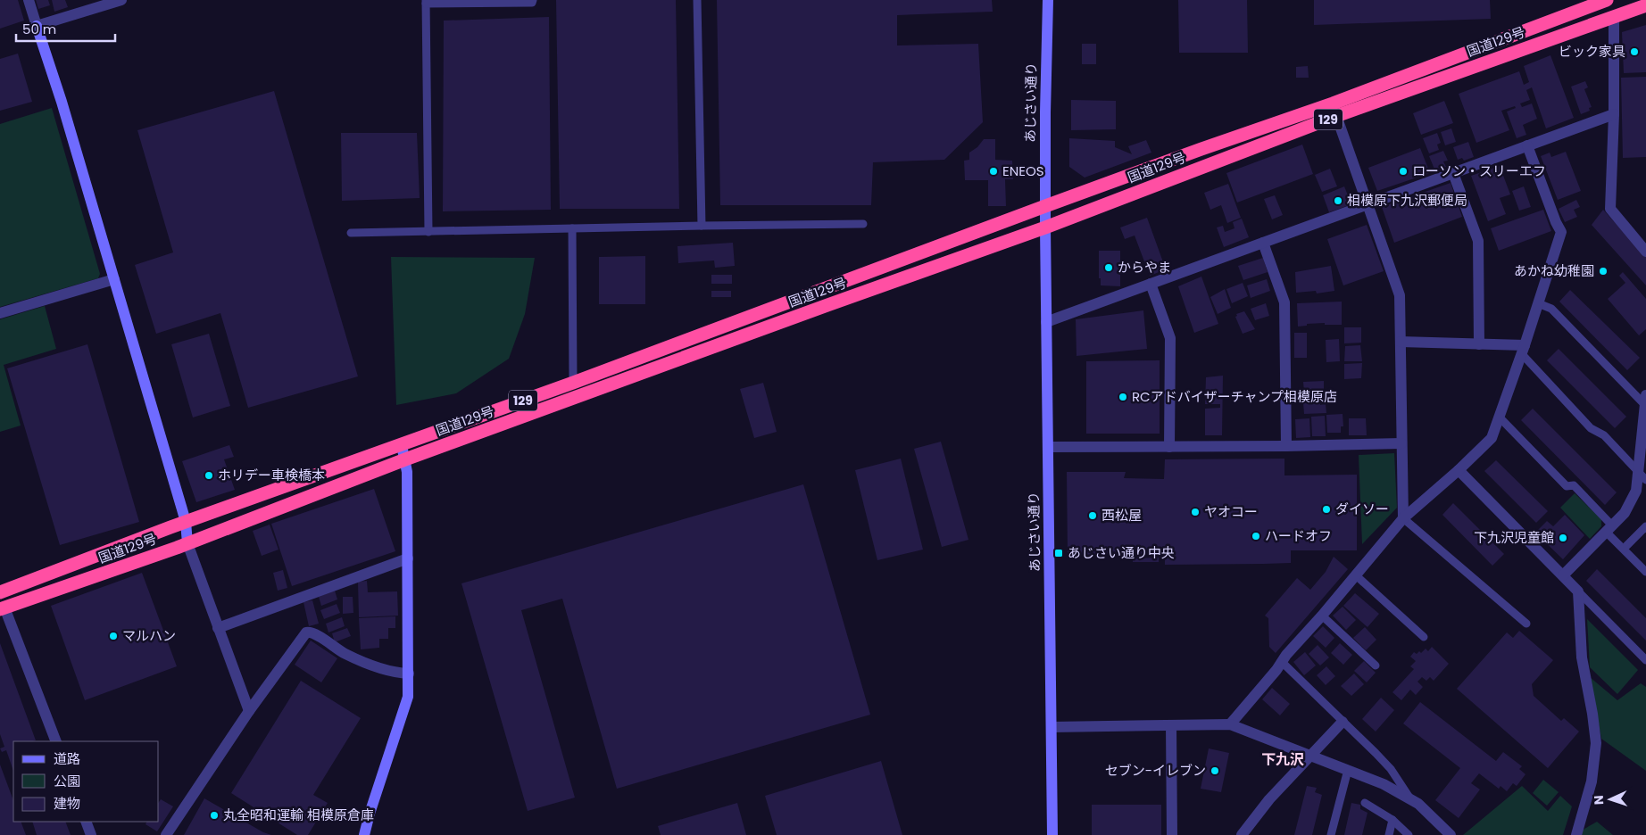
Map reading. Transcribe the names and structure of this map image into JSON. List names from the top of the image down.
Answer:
{
  "streets": {
    "highway": ["国道129号", "129"],
    "street": ["あじさい通り"]
  },
  "crossings": [
    ["国道129号", "あじさい通り"]
  ],
  "districts": ["下九沢"],
  "places": {
    "other": [
      "ビック家具",
      "ENEOS",
      "ローソン・スリーエフ",
      "相模原下九沢郵便局",
      "からやま",
      "あかね幼稚園",
      "RCアドバイザーチャンプ相模原店",
      "ホリデー車検橋本",
      "ダイソー",
      "ヤオコー",
      "西松屋",
      "ハードオフ",
      "下九沢児童館",
      "マルハン",
      "セブン-イレブン",
      "丸全昭和運輸 相模原倉庫"
    ],
    "transit": ["あじさい通り中央"]
  },
  "legend": ["道路", "公園", "建物"],
  "scale_bar": "50 m",
  "north": "left"
}
